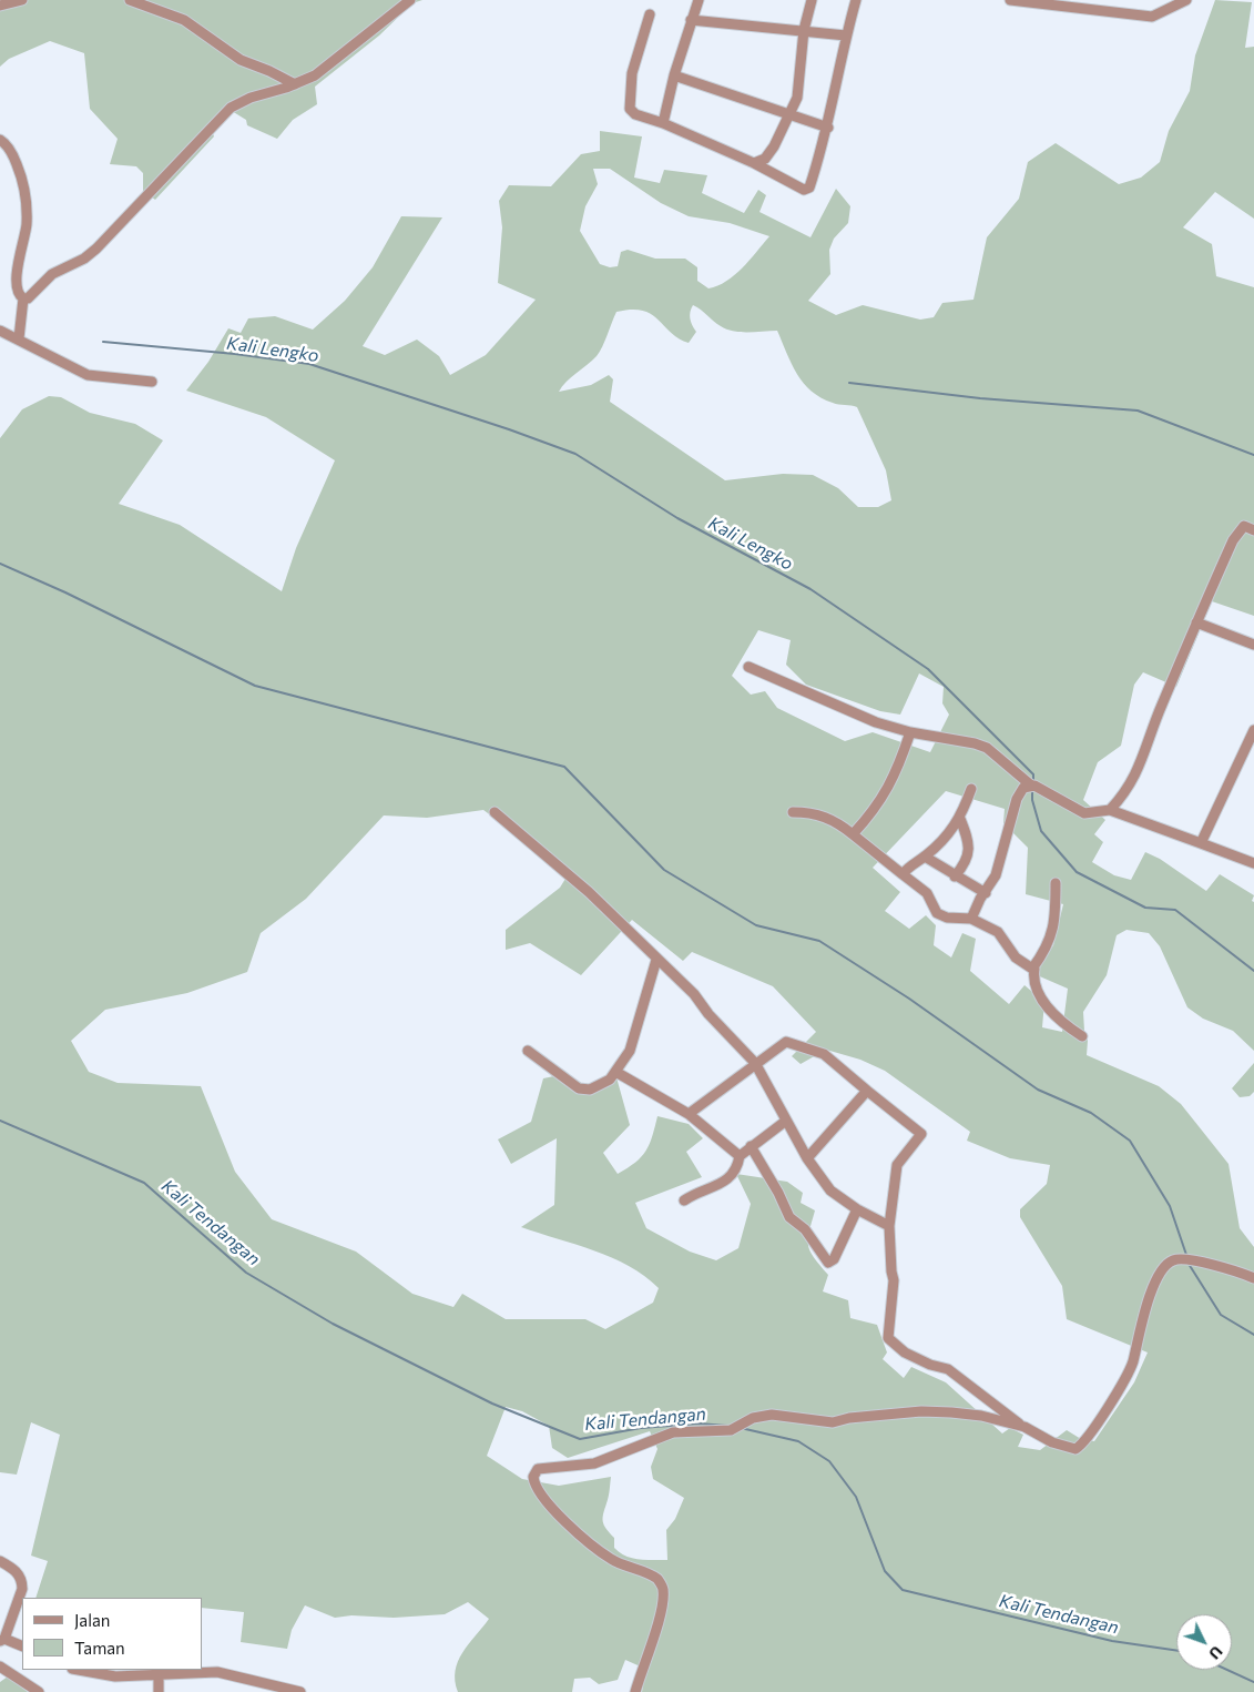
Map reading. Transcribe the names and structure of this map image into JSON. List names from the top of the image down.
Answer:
{
  "water": ["Kali Lengko", "Kali Tendangan"],
  "legend": ["Jalan", "Taman"],
  "north": "bottom right"
}
